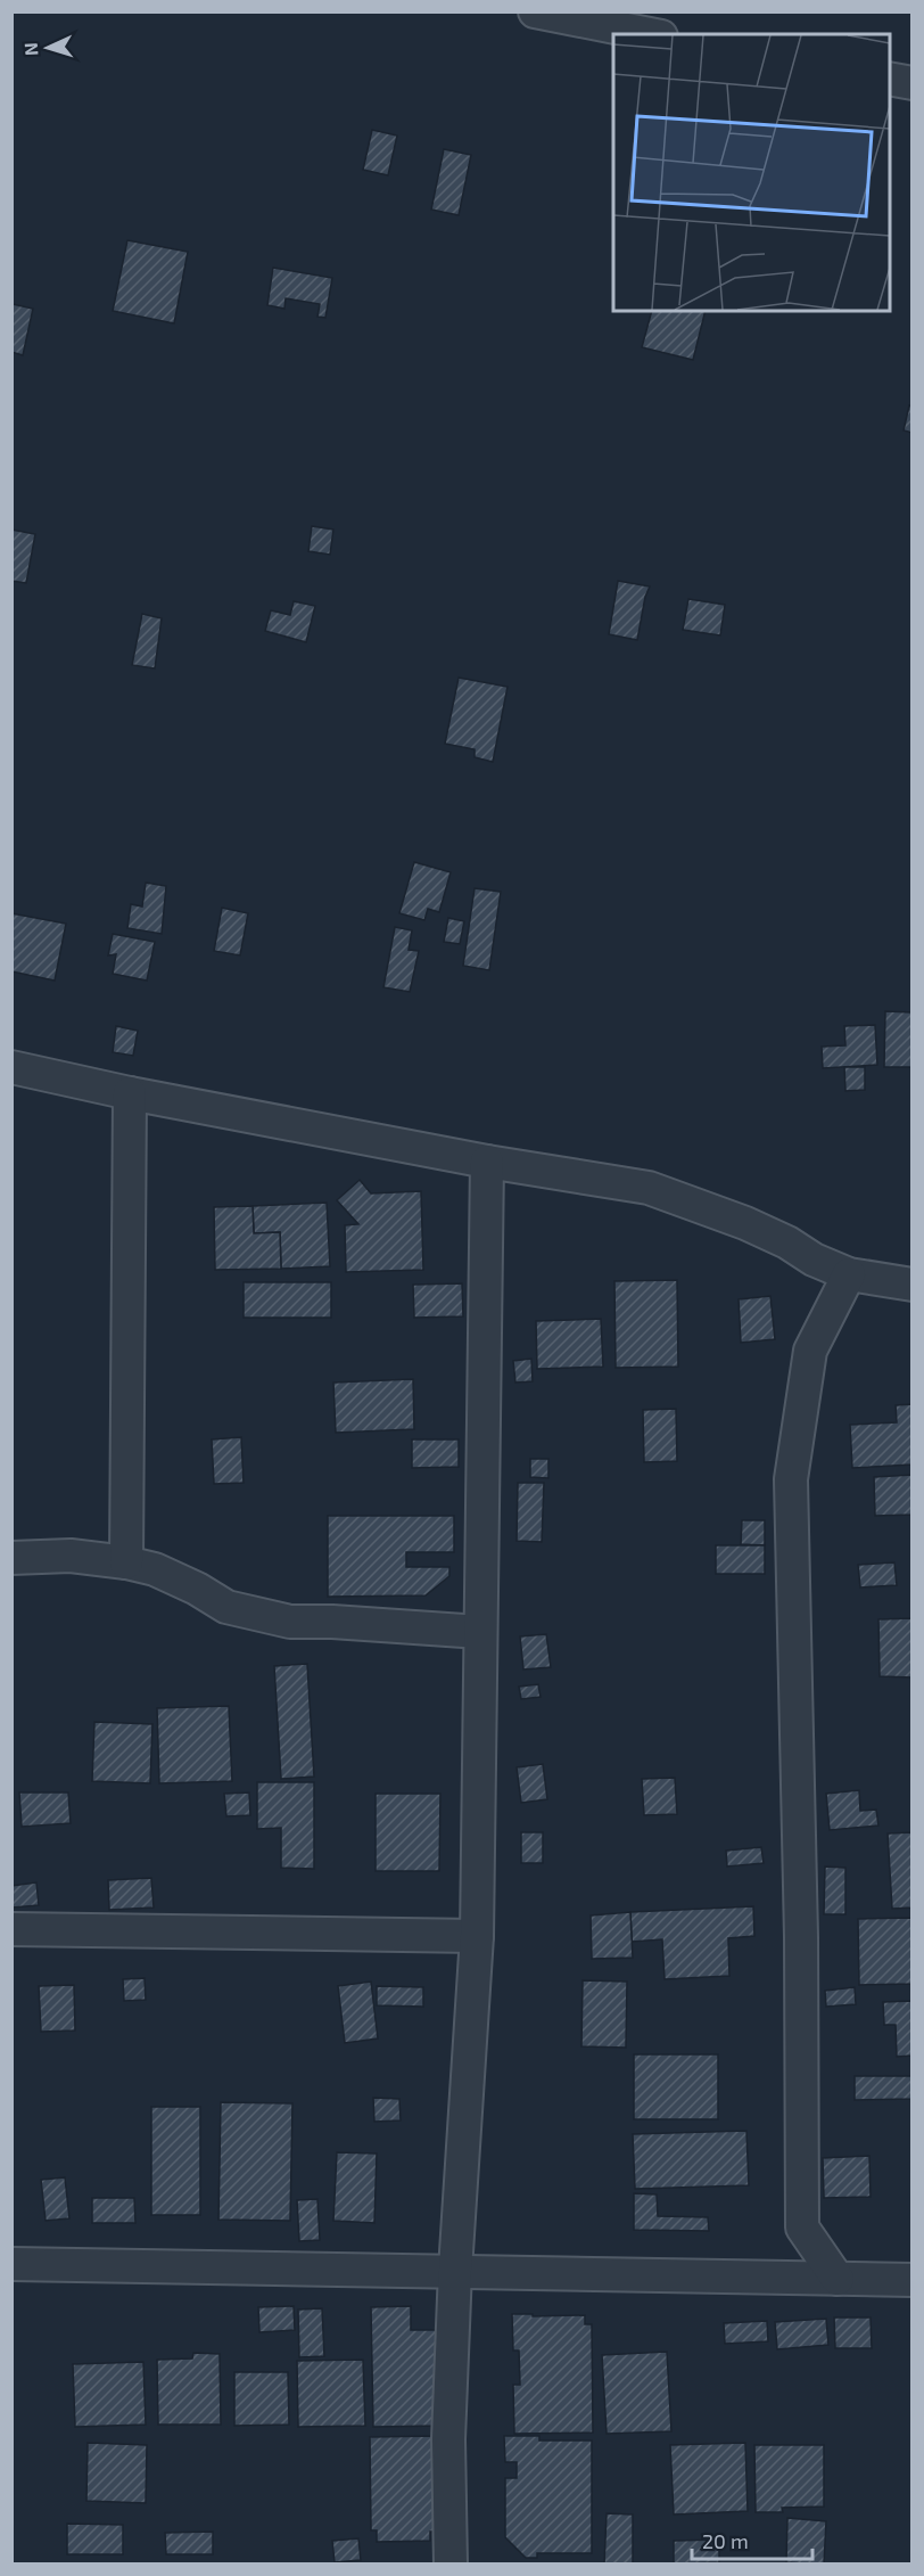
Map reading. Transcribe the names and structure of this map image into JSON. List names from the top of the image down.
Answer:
{
  "scale_bar": "20 m",
  "north": "left"
}
